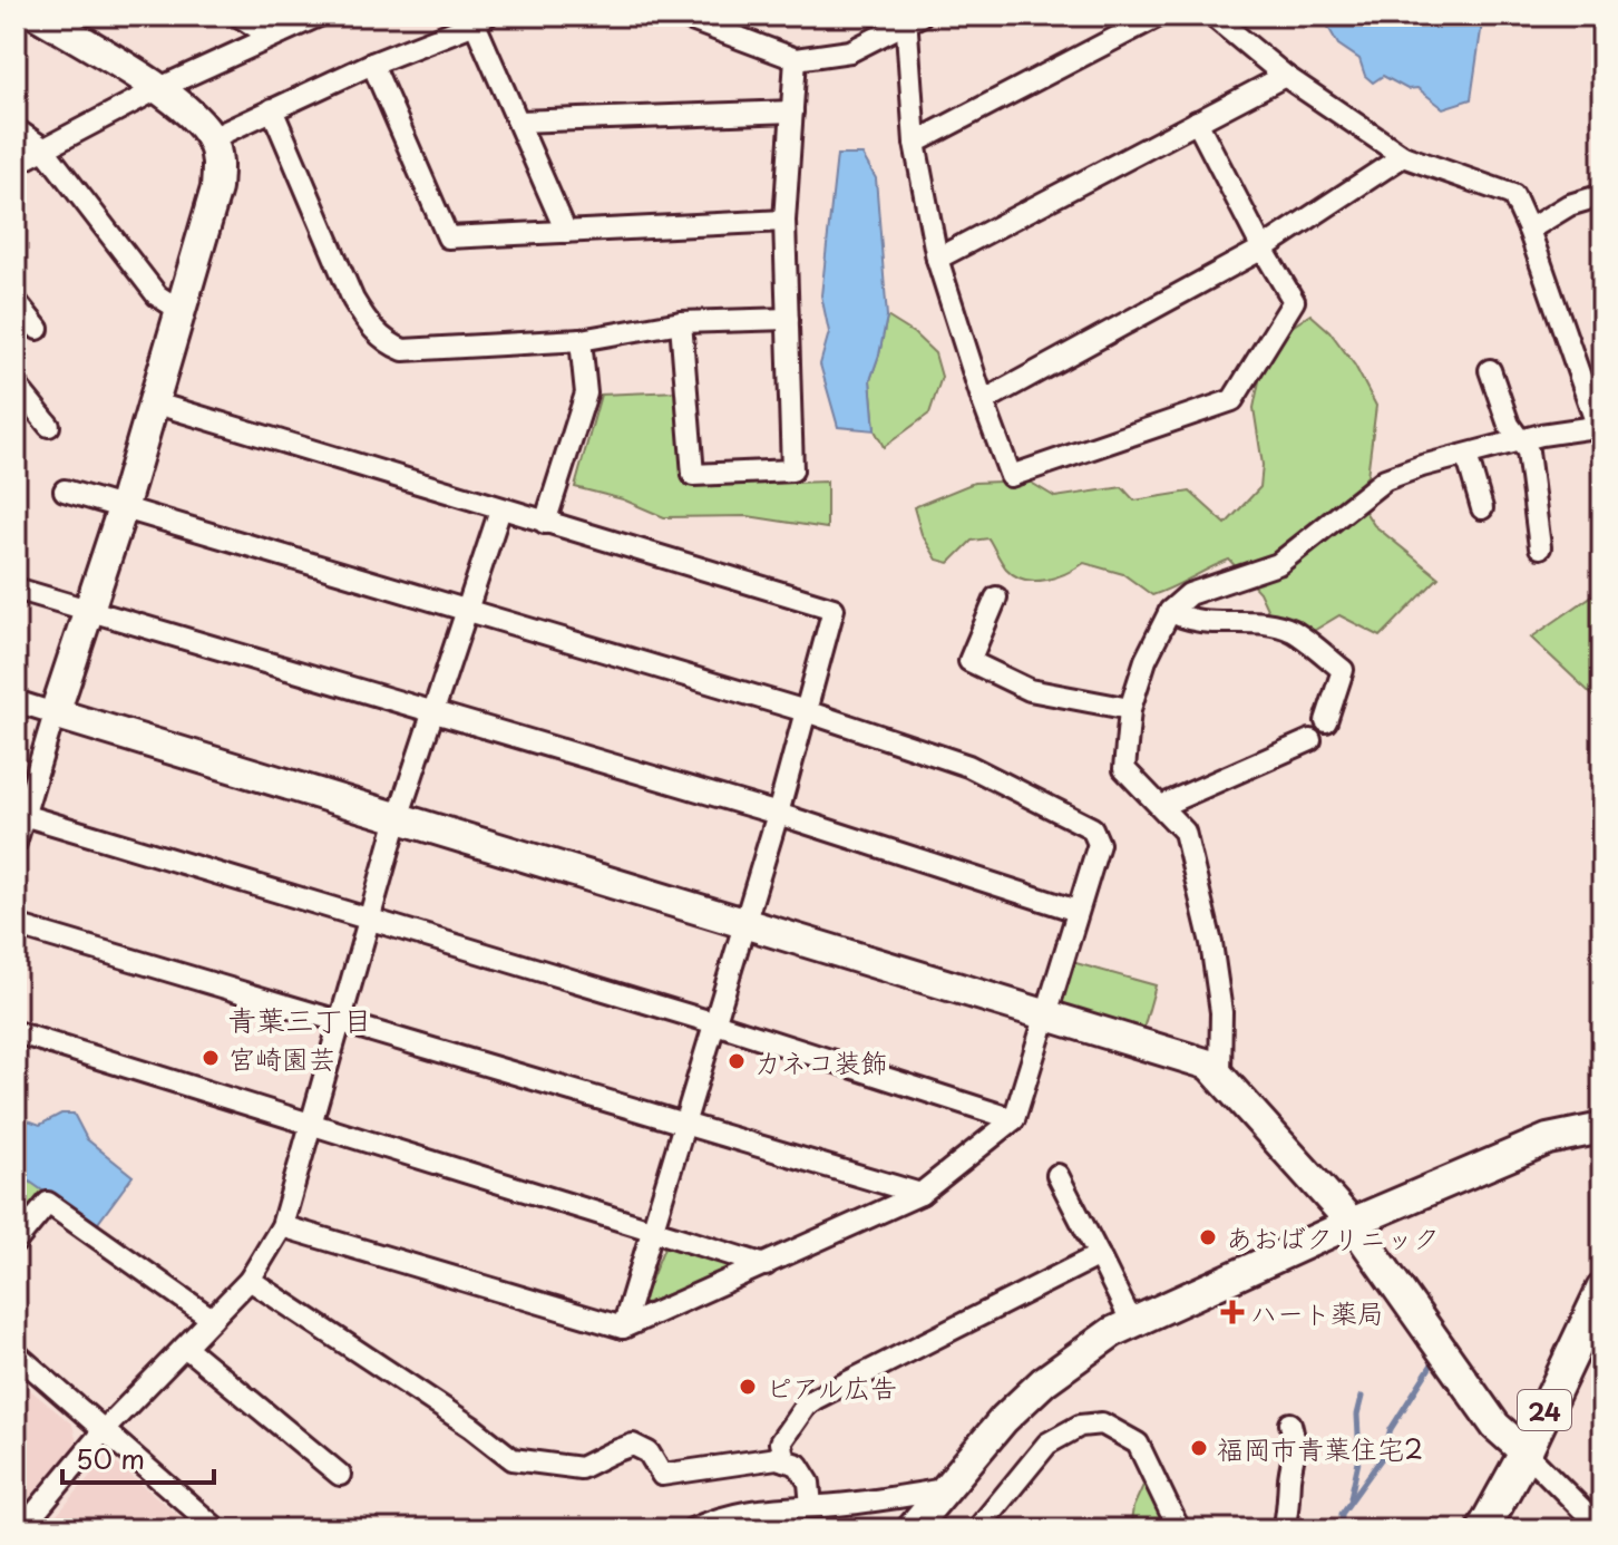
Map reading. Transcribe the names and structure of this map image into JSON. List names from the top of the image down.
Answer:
{
  "streets": {
    "main road": ["24"]
  },
  "districts": ["青葉三丁目"],
  "places": {
    "other": [
      "宮崎園芸",
      "カネコ装飾",
      "あおばクリニック",
      "ピアル広告",
      "福岡市青葉住宅2"
    ],
    "health": ["ハート薬局"]
  },
  "scale_bar": "50 m"
}
